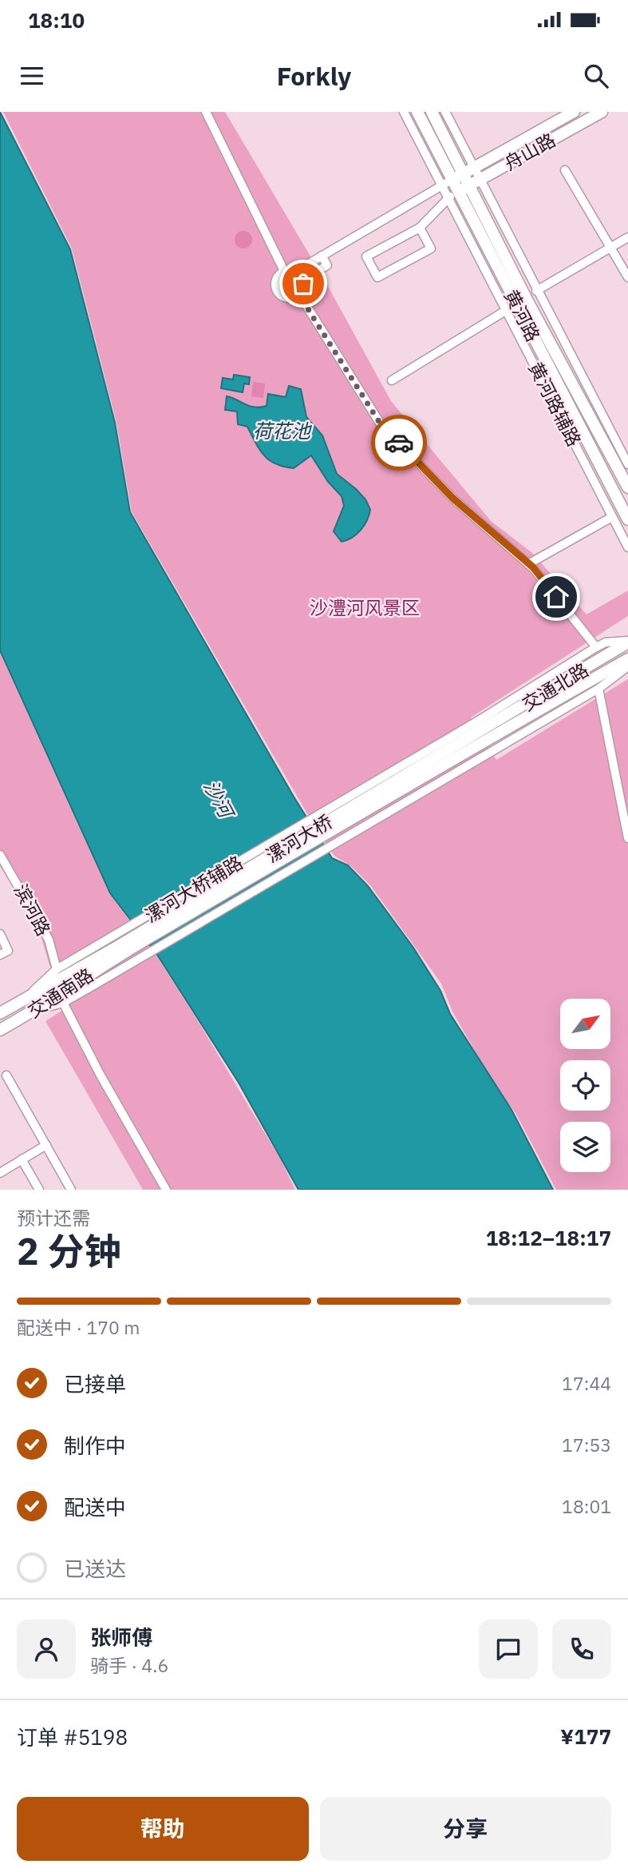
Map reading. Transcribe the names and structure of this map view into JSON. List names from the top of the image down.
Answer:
{
  "streets": {
    "main road": [
      "舟山路",
      "黄河路",
      "交通北路",
      "漯河大桥",
      "交通南路"
    ],
    "street": ["黄河路辅路", "漯河大桥辅路", "滨河路"]
  },
  "crossings": [
    ["舟山路", "黄河路"],
    ["舟山路", "黄河路辅路"],
    ["黄河路", "黄河路辅路"],
    ["交通北路", "漯河大桥"],
    ["漯河大桥", "漯河大桥辅路"],
    ["漯河大桥", "交通南路"],
    ["漯河大桥辅路", "交通南路"]
  ],
  "water": ["荷花池", "沙河"],
  "parks": ["沙澧河风景区"],
  "north": "top right",
  "page": {
    "status": "18:10",
    "header": "Forkly",
    "heading": ["2 分钟", "预计还需", "18:12–18:17"],
    "panel": [
      "张师傅",
      "骑手 · 4.6",
      "订单 #5198",
      "¥177"
    ],
    "bar": "配送中 · 170 m",
    "list": [
      ["已接单", "17:44"],
      ["制作中", "17:53"],
      ["配送中", "18:01"],
      "已送达"
    ],
    "buttons": ["帮助", "分享"]
  }
}
